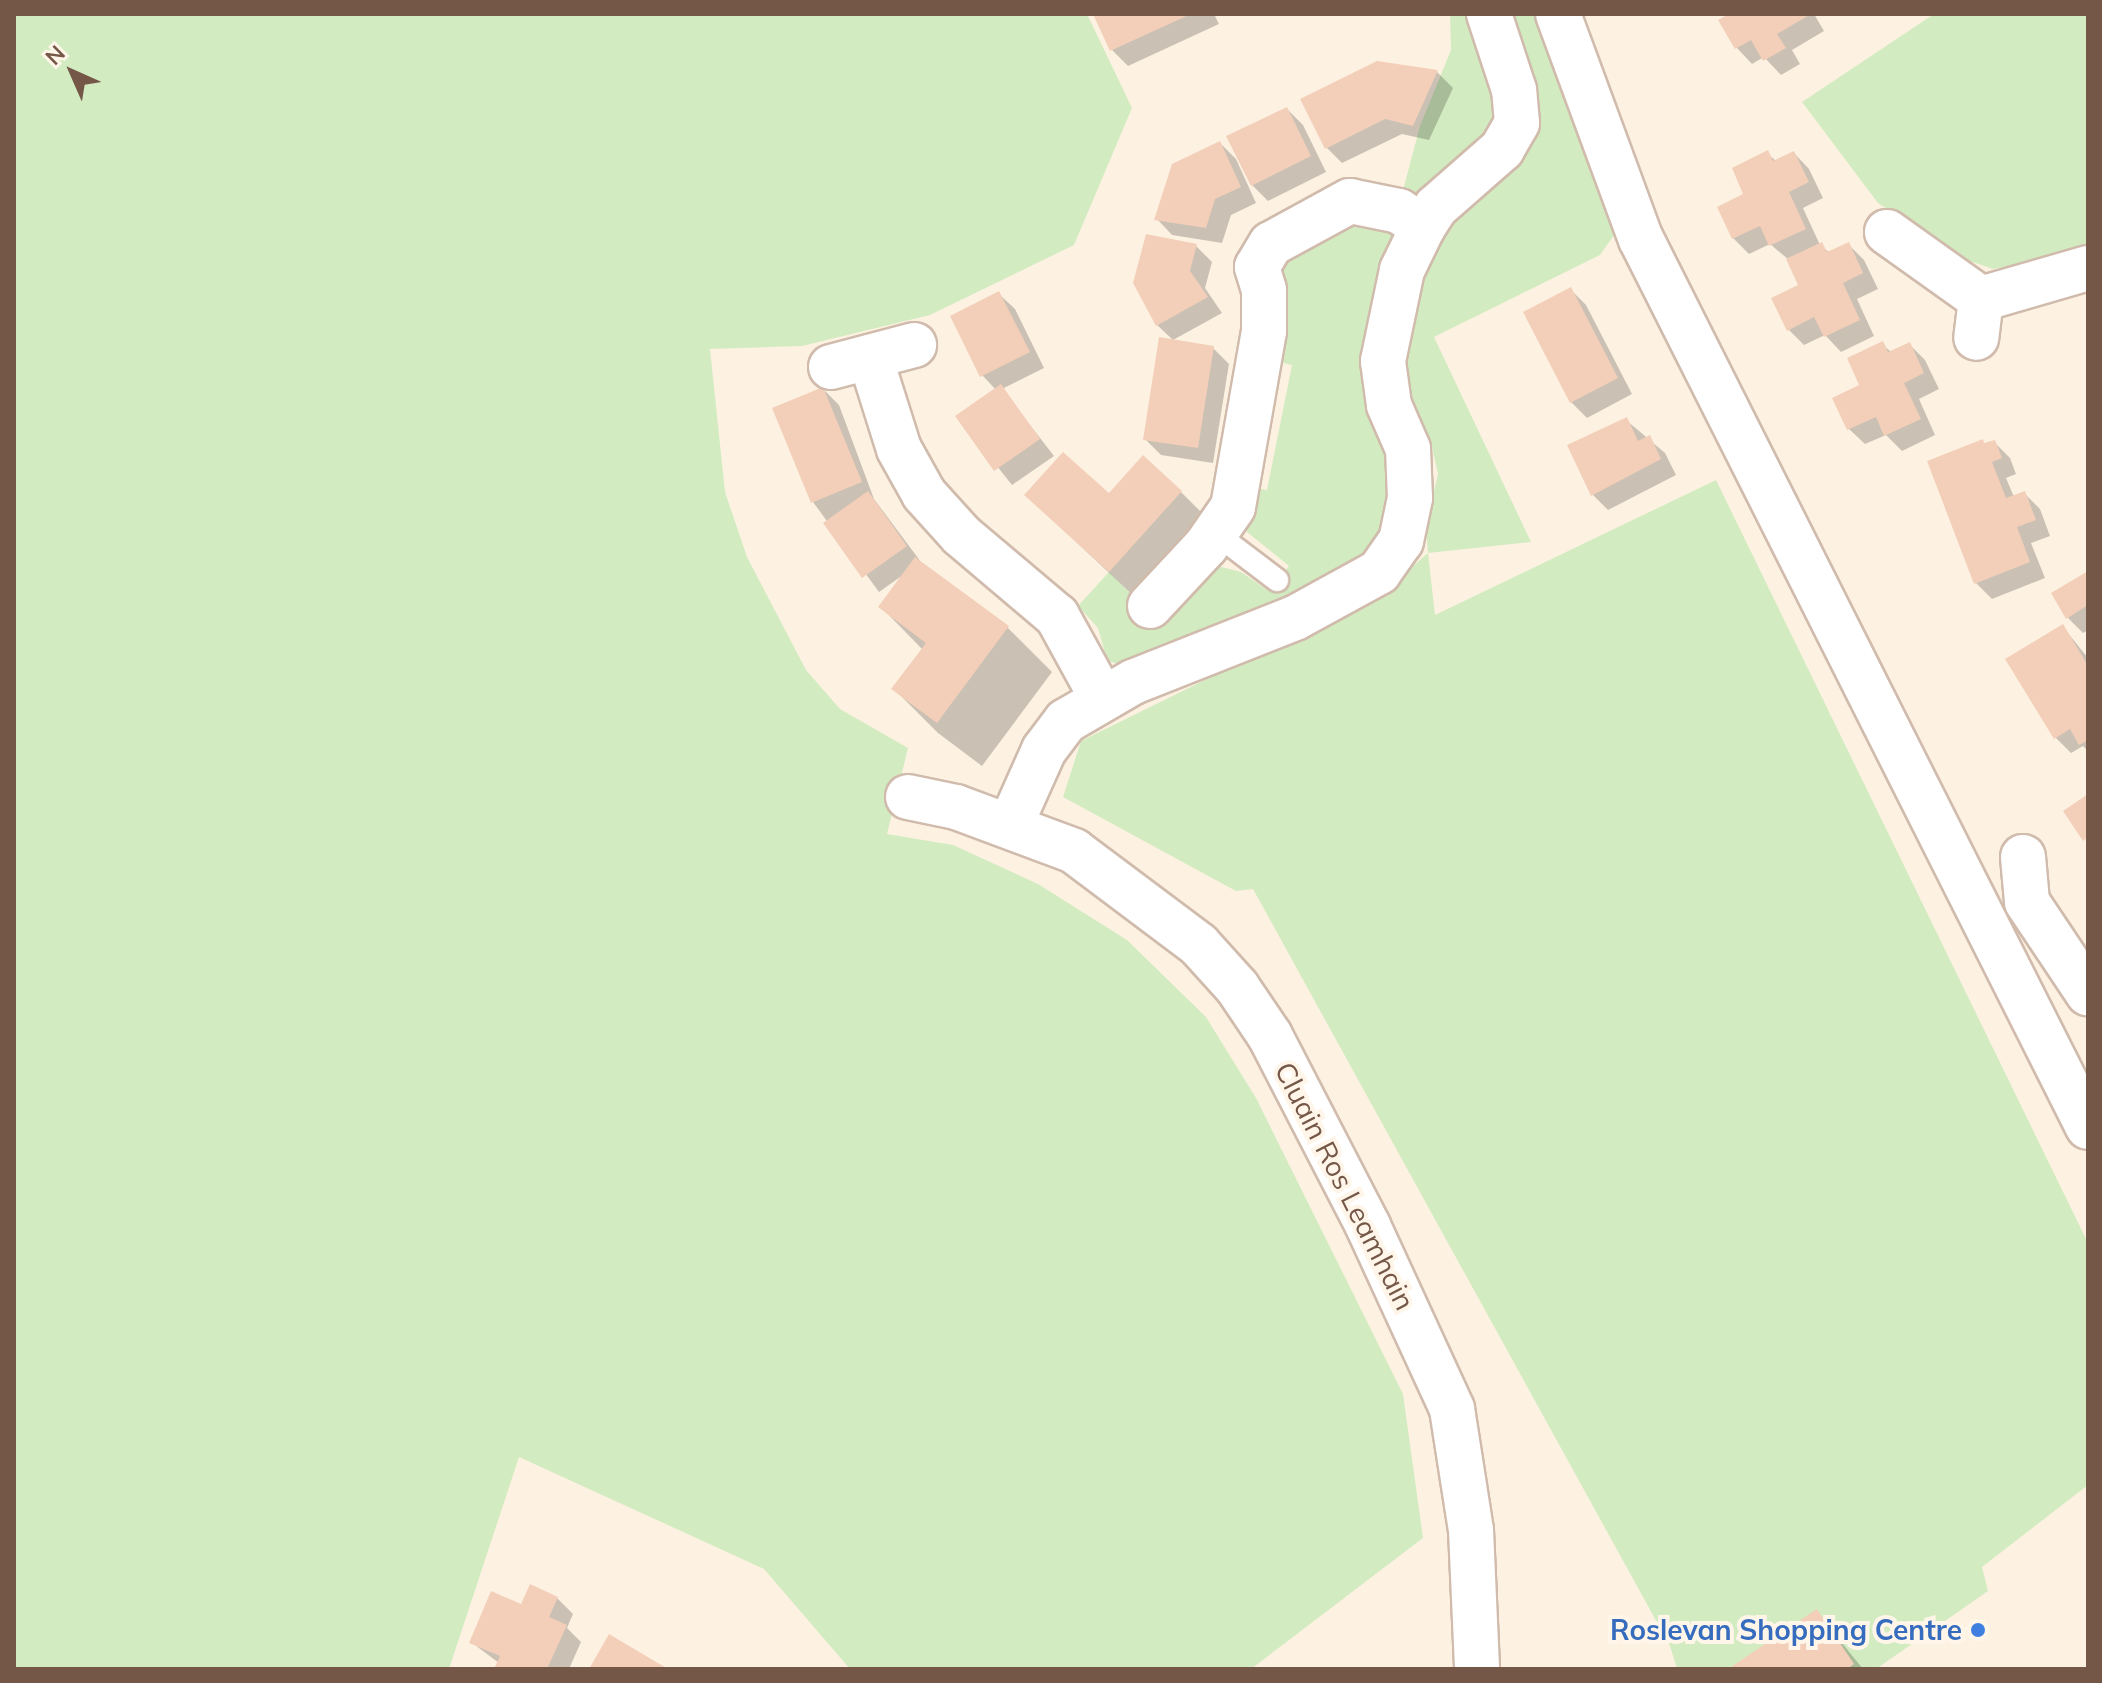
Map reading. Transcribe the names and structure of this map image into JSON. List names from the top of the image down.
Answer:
{
  "streets": {
    "street": ["Cluain Ros Leamhain"]
  },
  "places": ["Roslevan Shopping Centre"],
  "north": "top left"
}
